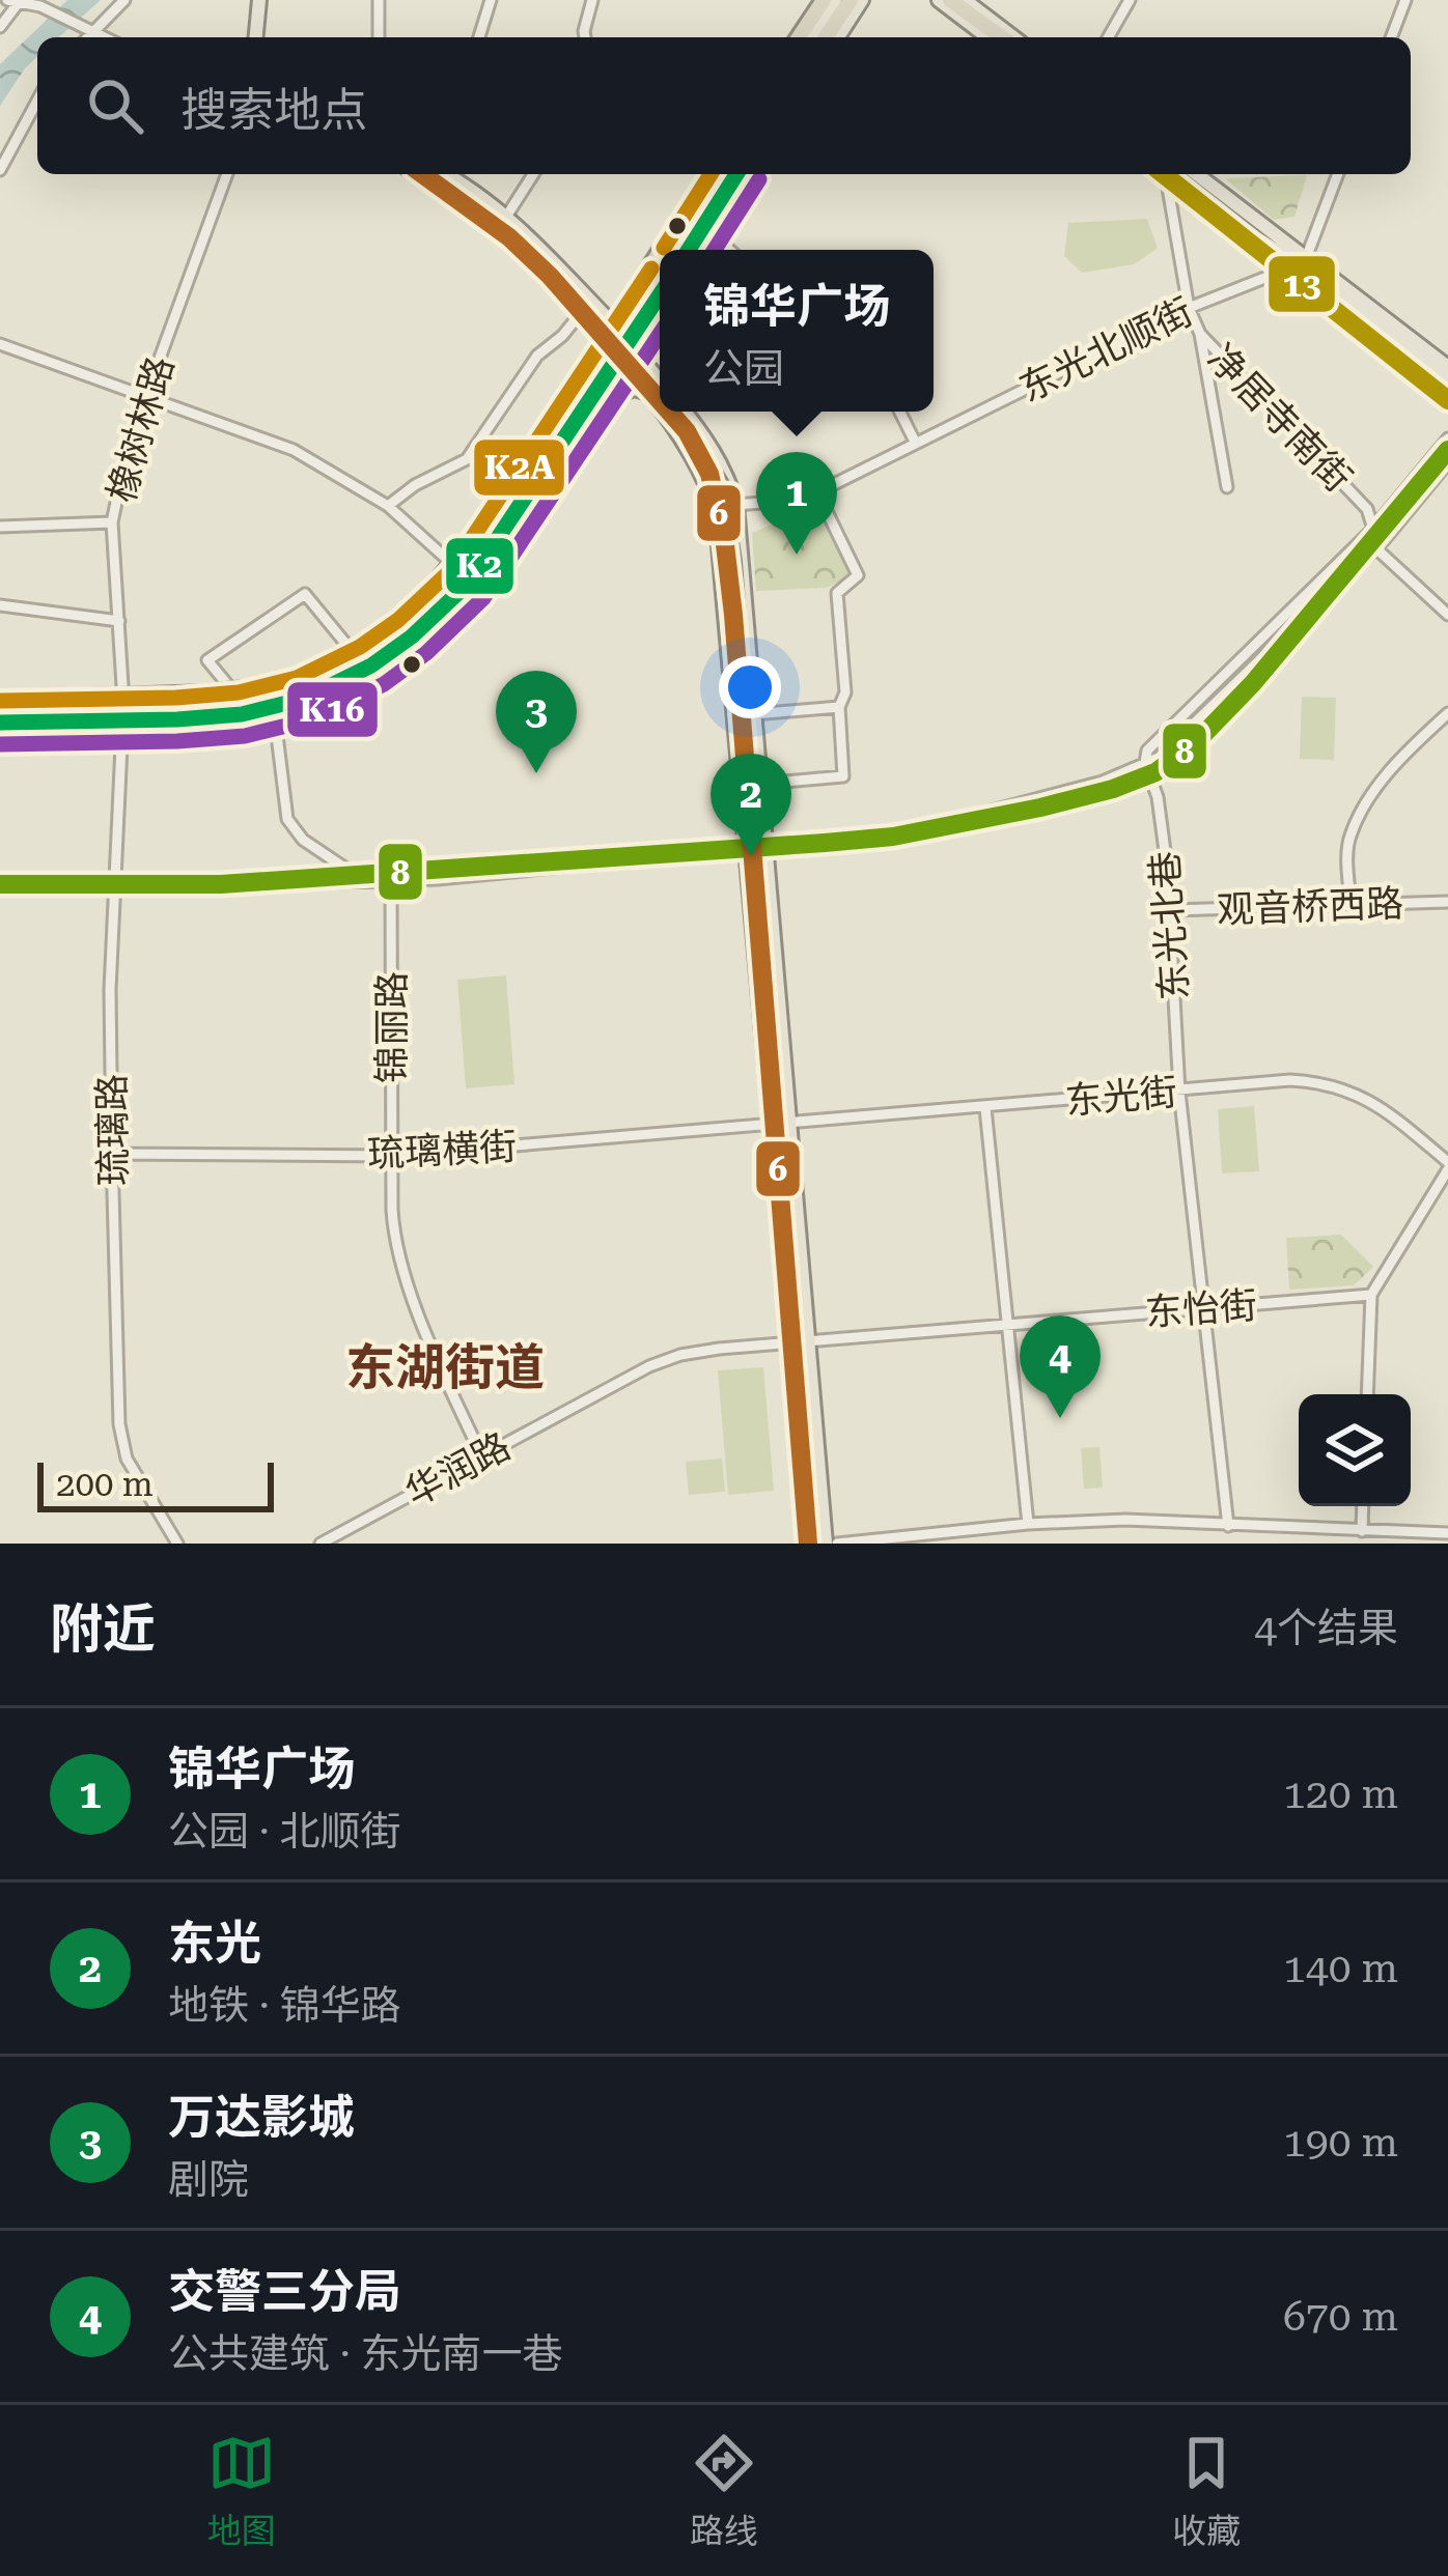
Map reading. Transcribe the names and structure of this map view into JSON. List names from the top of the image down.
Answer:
{
  "streets": {
    "street": [
      "东光北顺街",
      "净居寺南街",
      "橡树林路",
      "观音桥西路",
      "东光北巷",
      "锦丽路",
      "东光街",
      "琉璃路",
      "琉璃横街",
      "东怡街",
      "华润路"
    ]
  },
  "crossings": [
    ["橡树林路", "琉璃路"],
    ["观音桥西路", "东光北巷"],
    ["东光北巷", "东光街"],
    ["东光北巷", "东怡街"],
    ["锦丽路", "琉璃横街"],
    ["锦丽路", "华润路"],
    ["东光街", "琉璃横街"],
    ["琉璃路", "琉璃横街"],
    ["东怡街", "华润路"]
  ],
  "districts": ["东湖街道"],
  "lines": [
    "transit line 6",
    "transit line 13",
    "transit line K2",
    "transit line K2A",
    "transit line K16",
    "transit line 8"
  ],
  "scale_bar": "200 m",
  "page": {
    "search": "搜索地点",
    "popup": ["锦华广场", "公园"],
    "pins": [
      "1",
      "3",
      "2",
      "4"
    ],
    "scale": "200 m",
    "heading": ["附近", "4个结果"],
    "list": [
      {
        "mark": "1",
        "name": "锦华广场",
        "note": "公园 · 北顺街",
        "value": "120 m"
      },
      {
        "mark": "2",
        "name": "东光",
        "note": "地铁 · 锦华路",
        "value": "140 m"
      },
      {
        "mark": "3",
        "name": "万达影城",
        "note": "剧院",
        "value": "190 m"
      },
      {
        "mark": "4",
        "name": "交警三分局",
        "note": "公共建筑 · 东光南一巷",
        "value": "670 m"
      }
    ],
    "nav": ["地图", "路线", "收藏"]
  }
}
